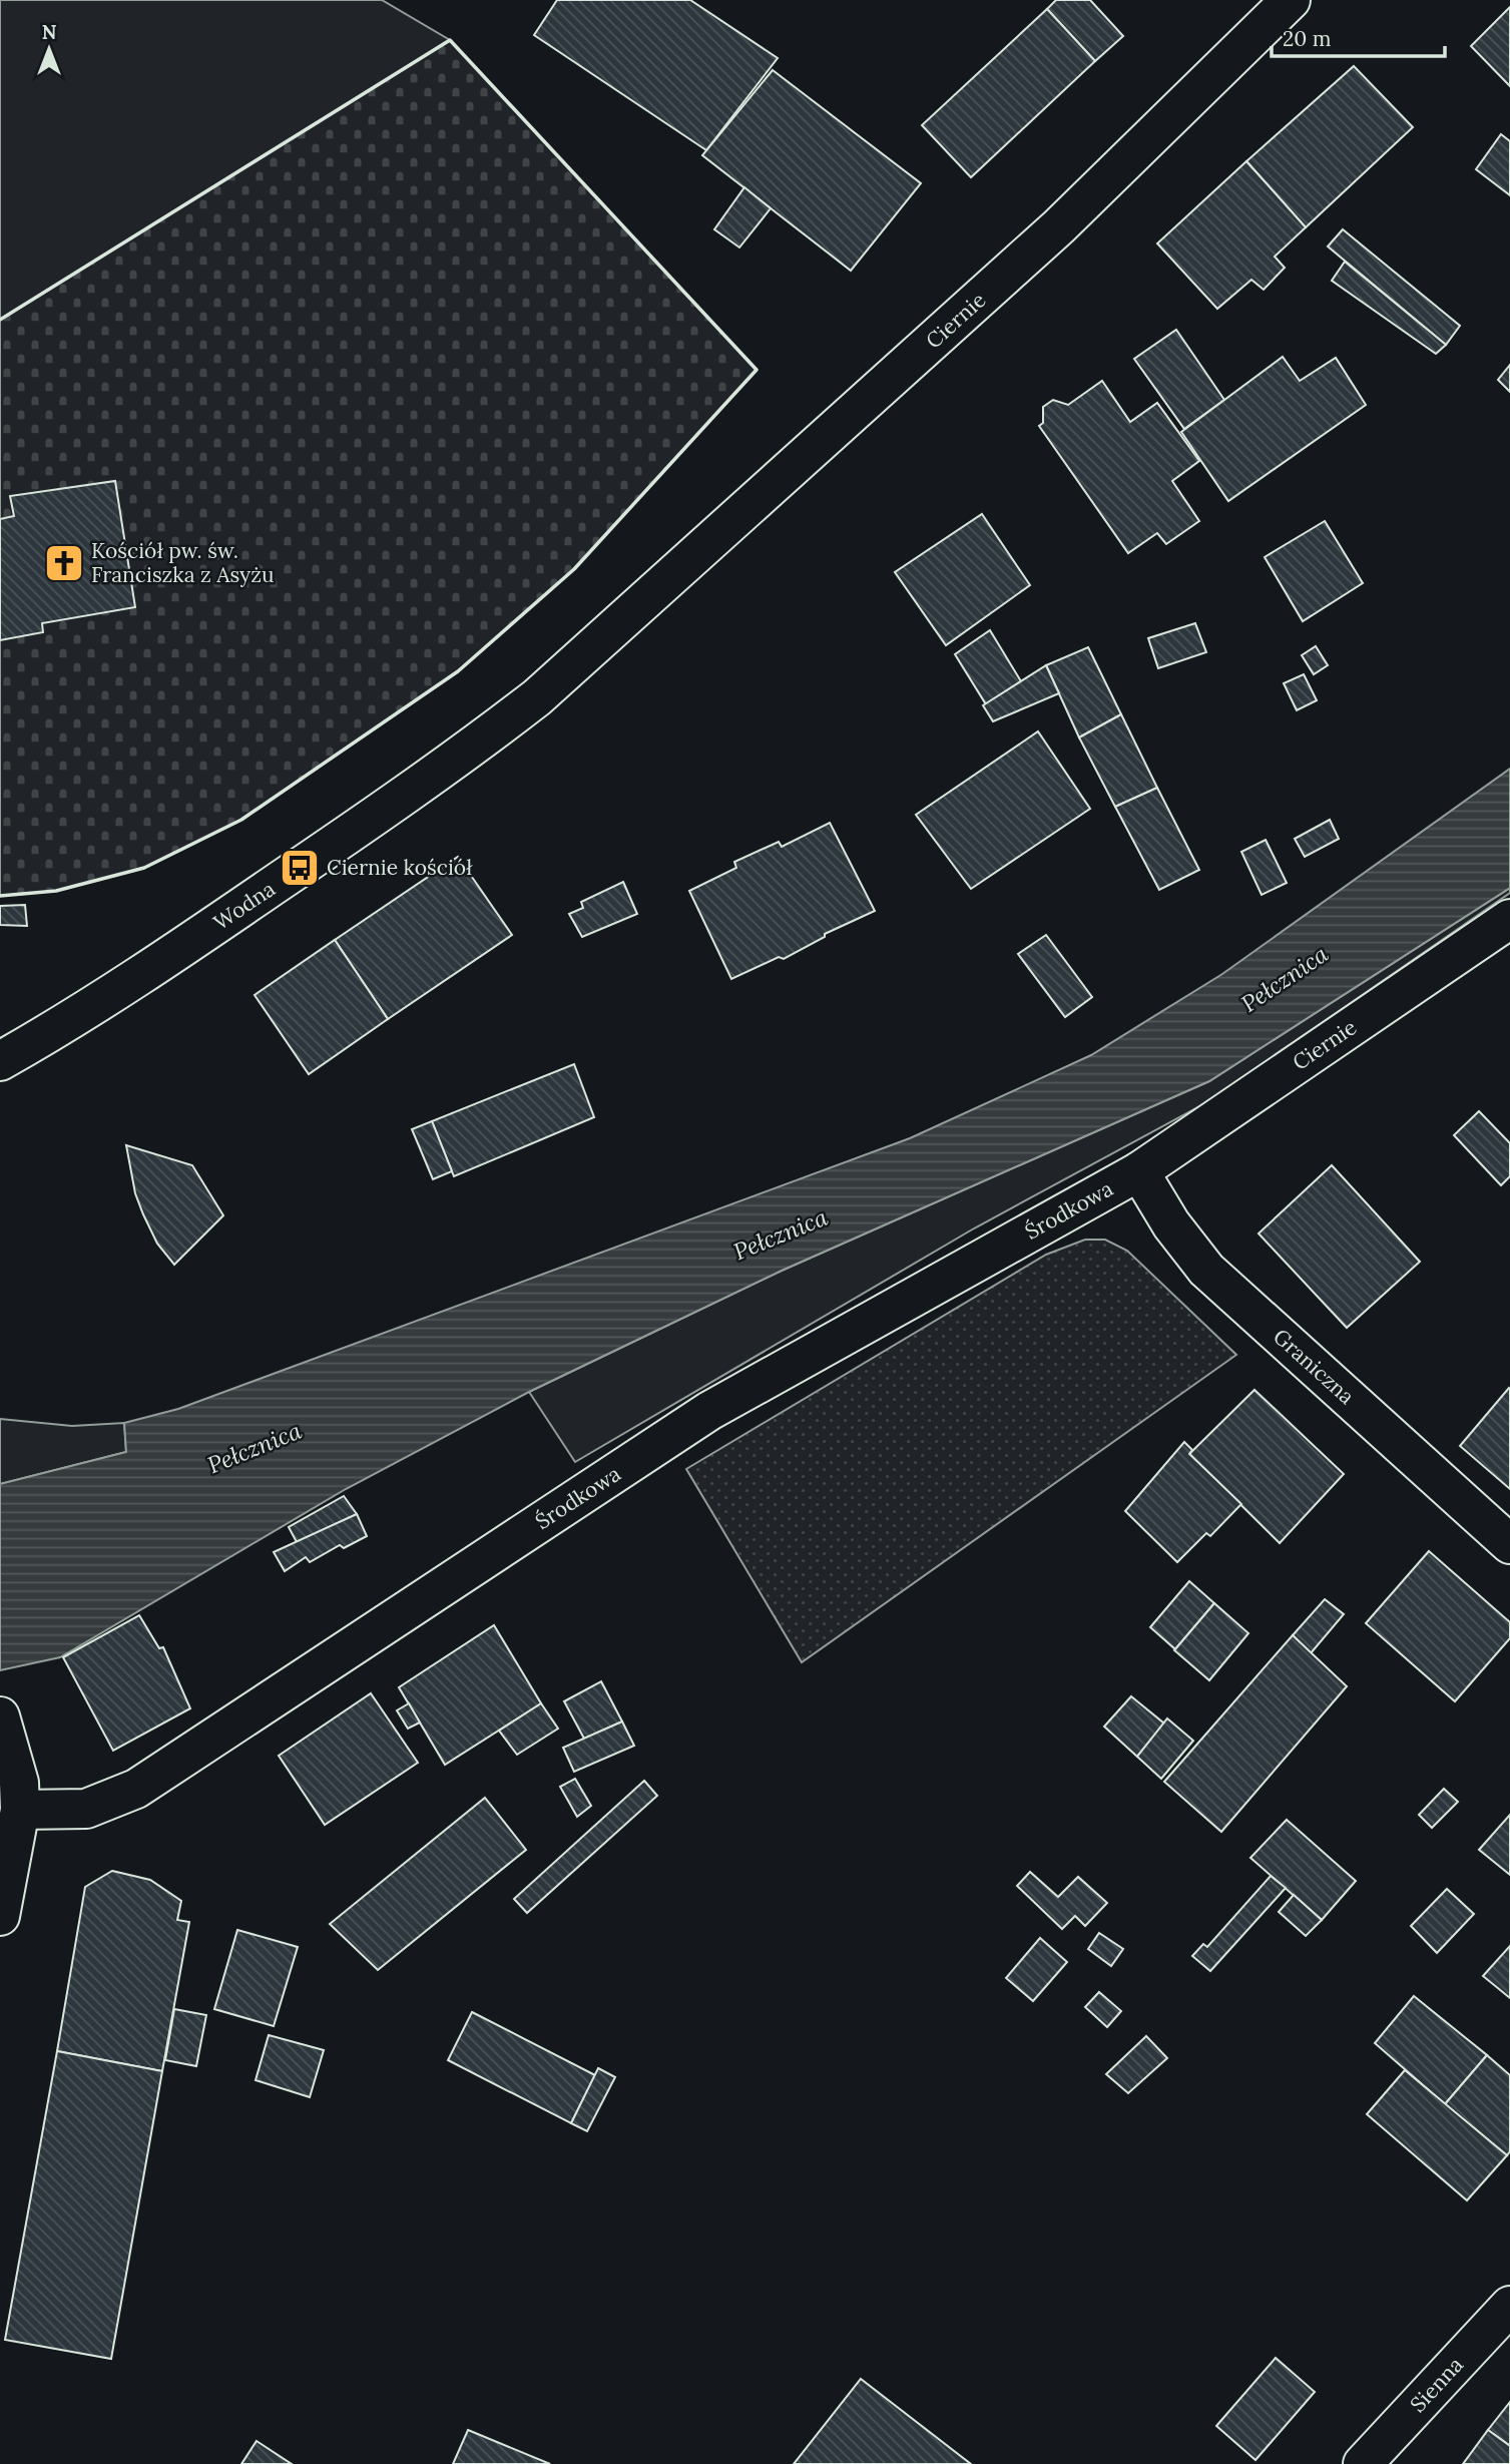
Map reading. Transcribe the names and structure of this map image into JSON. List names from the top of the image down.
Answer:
{
  "streets": {
    "street": [
      "Ciernie",
      "Wodna",
      "Środkowa",
      "Graniczna",
      "Sienna"
    ]
  },
  "crossings": [
    ["Ciernie", "Wodna"],
    ["Ciernie", "Środkowa"],
    ["Ciernie", "Graniczna"],
    ["Środkowa", "Graniczna"]
  ],
  "water": ["Pełcznica"],
  "places": {
    "church": ["Kościół pw. św. Franciszka z Asyżu"],
    "bus stop": ["Ciernie kościół"]
  },
  "scale_bar": "20 m",
  "north": "top"
}
